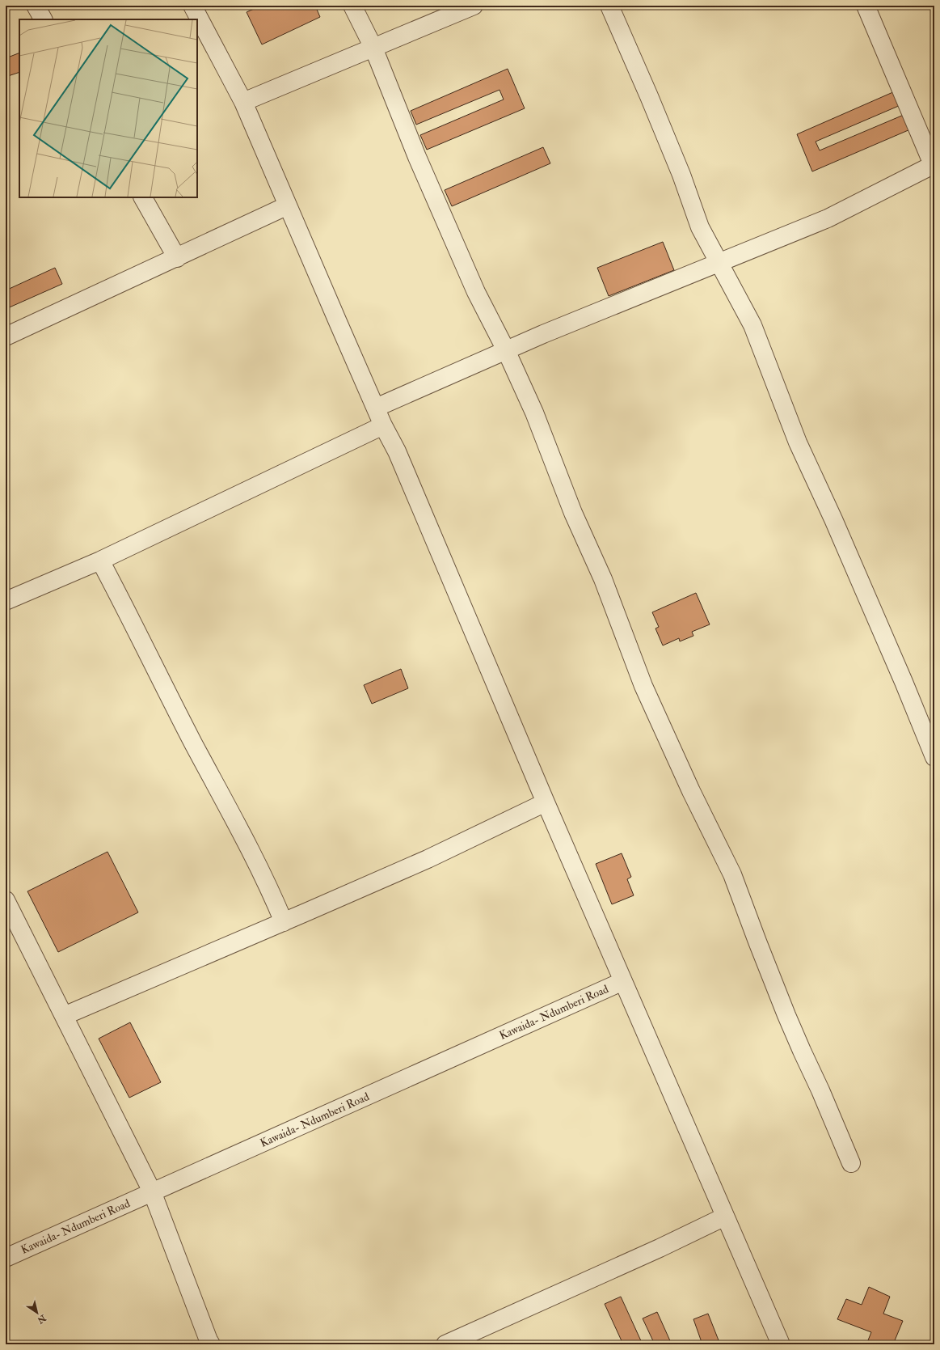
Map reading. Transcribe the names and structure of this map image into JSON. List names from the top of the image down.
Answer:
{
  "streets": {
    "street": ["Kawaida- Ndumberi Road"]
  },
  "north": "bottom right"
}
